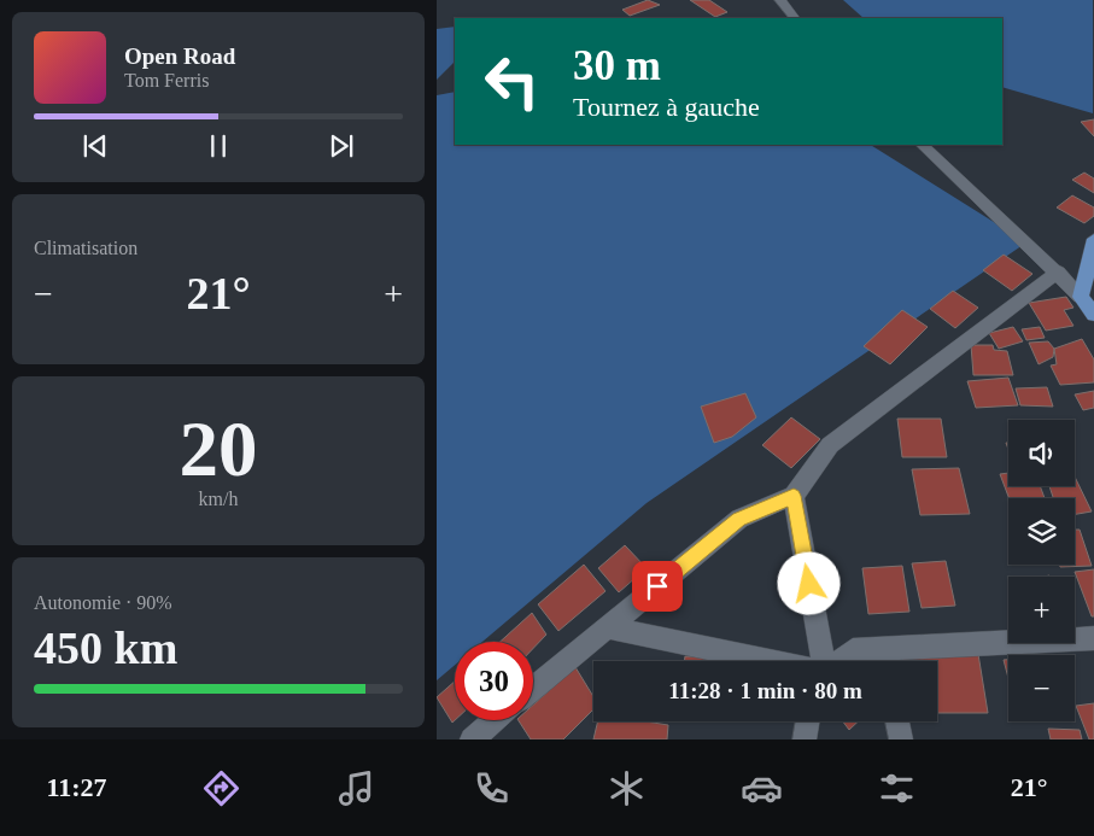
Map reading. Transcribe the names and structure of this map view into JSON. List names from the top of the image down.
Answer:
{
  "page": {
    "turn": ["30 m", "Tournez à gauche"],
    "song": ["Open Road", "Tom Ferris"],
    "tile": [
      "Climatisation",
      ["20", "km/h"],
      ["Autonomie · 90%", "450 km"]
    ],
    "heat": ["−", "21°", "+"],
    "map_buttons": ["+", "−"],
    "limit": "30",
    "trip": "11:28 · 1 min · 80 m",
    "tabs": ["11:27", "21°"]
  }
}
